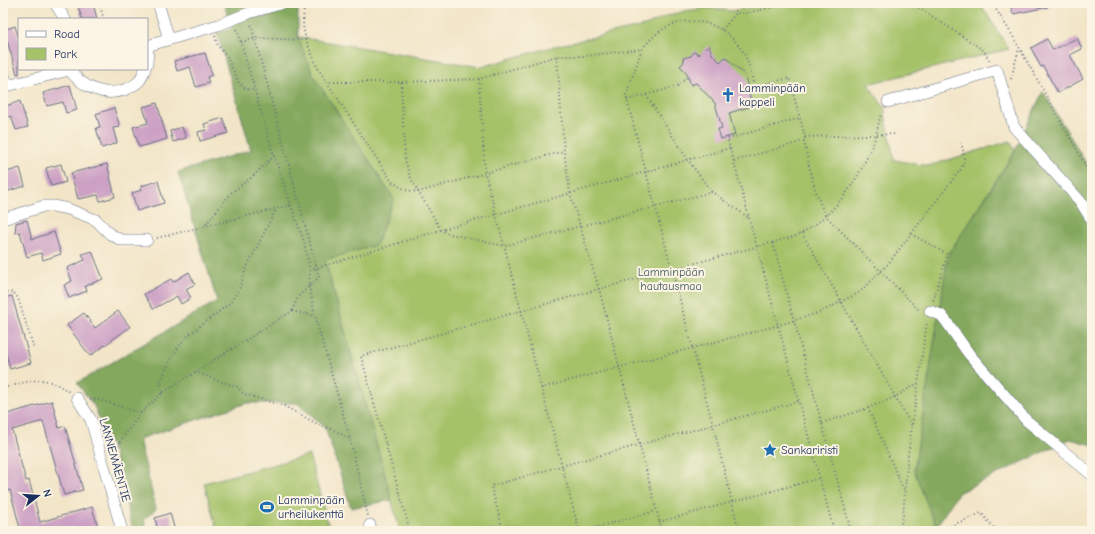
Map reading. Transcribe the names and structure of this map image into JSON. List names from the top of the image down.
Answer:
{
  "streets": {
    "street": ["LANNEMÄENTIE"]
  },
  "parks": ["Lamminpään hautausmaa"],
  "places": {
    "church": ["Lamminpään kappeli"],
    "place": ["Sankariristi"],
    "sports": ["Lamminpään urheilukenttä"]
  },
  "legend": ["Road", "Park"],
  "north": "right"
}
